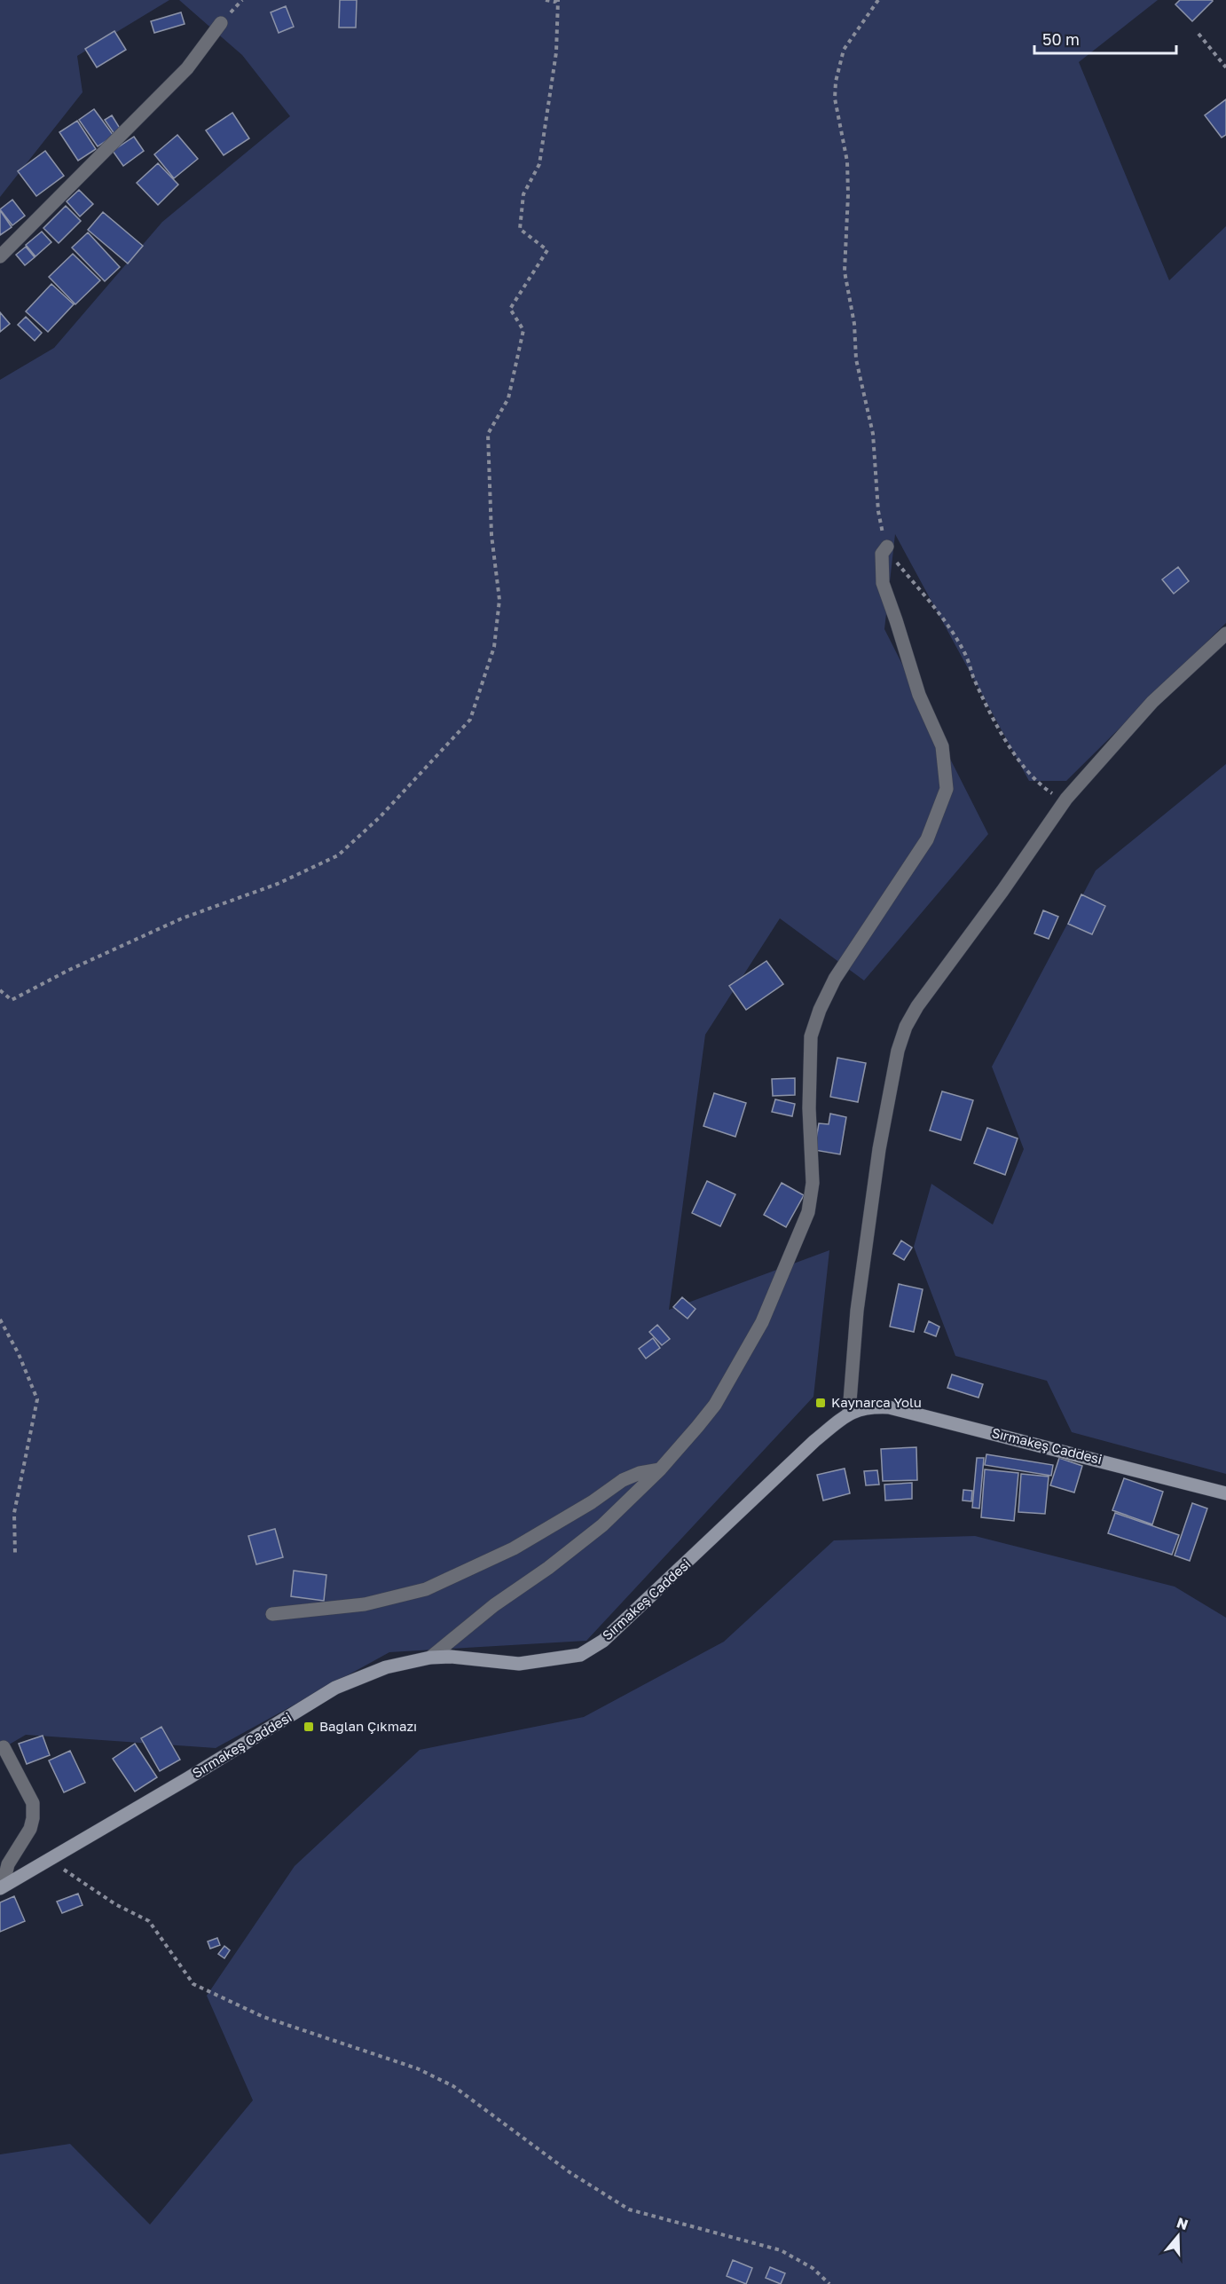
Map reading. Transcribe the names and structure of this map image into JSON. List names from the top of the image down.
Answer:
{
  "streets": {
    "main road": ["Sırmakeş Caddesi"]
  },
  "places": {
    "transit": ["Kaynarca Yolu", "Bağlan Çıkmazı"]
  },
  "scale_bar": "50 m",
  "north": "top"
}
